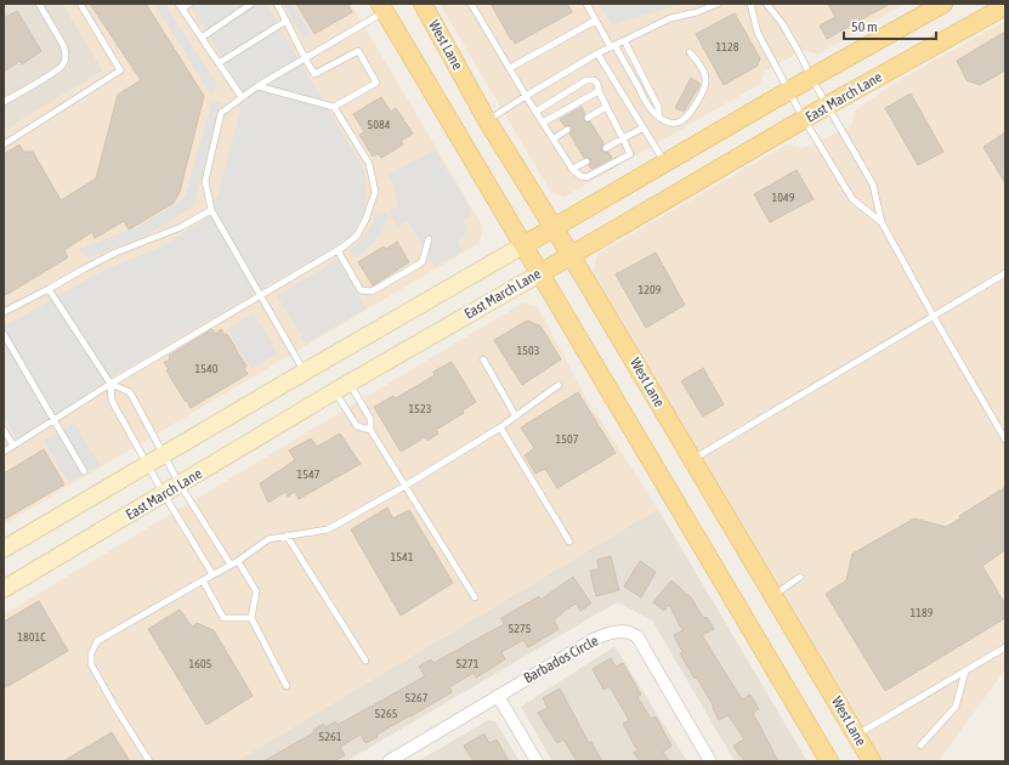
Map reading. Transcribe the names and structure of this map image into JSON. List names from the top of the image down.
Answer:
{
  "streets": {
    "main road": ["West Lane", "East March Lane"],
    "street": ["Barbados Circle"]
  },
  "crossings": [
    ["West Lane", "East March Lane"]
  ],
  "house_numbers": [
    "1128",
    "5084",
    "1049",
    "1209",
    "1503",
    "1540",
    "1523",
    "1507",
    "1547",
    "1541",
    "1189",
    "5275",
    "1801C",
    "1605",
    "5271",
    "5267",
    "5265",
    "5261"
  ],
  "scale_bar": "50 m"
}
